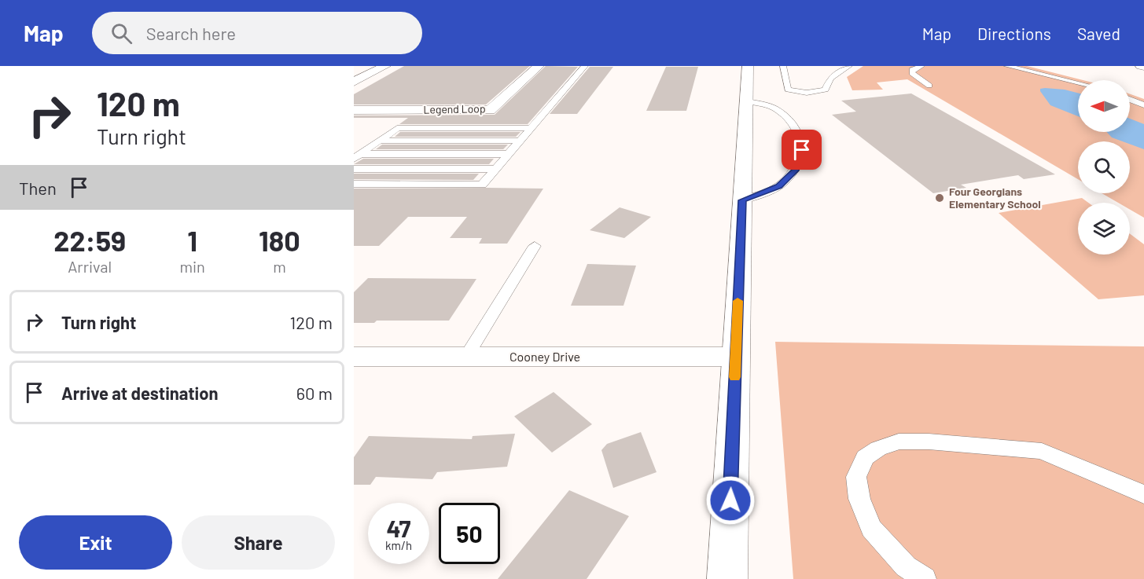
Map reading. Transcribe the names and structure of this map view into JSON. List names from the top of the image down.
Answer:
{
  "streets": {
    "main road": ["Legend Loop", "Cooney Drive"]
  },
  "places": ["Four Georgians Elementary School"],
  "north": "left",
  "page": {
    "header": "Map",
    "search": "Search here",
    "nav": ["Map", "Directions", "Saved"],
    "turn": ["120 m", "Turn right"],
    "then": "Then",
    "eta": [
      "22:59",
      "Arrival",
      "1",
      "min",
      "180",
      "m"
    ],
    "list": [
      {
        "name": "Turn right",
        "value": "120 m"
      },
      {
        "name": "Arrive at destination",
        "value": "60 m"
      }
    ],
    "speed": "47 km/h",
    "limit": "50",
    "buttons": ["Exit", "Share"]
  }
}
